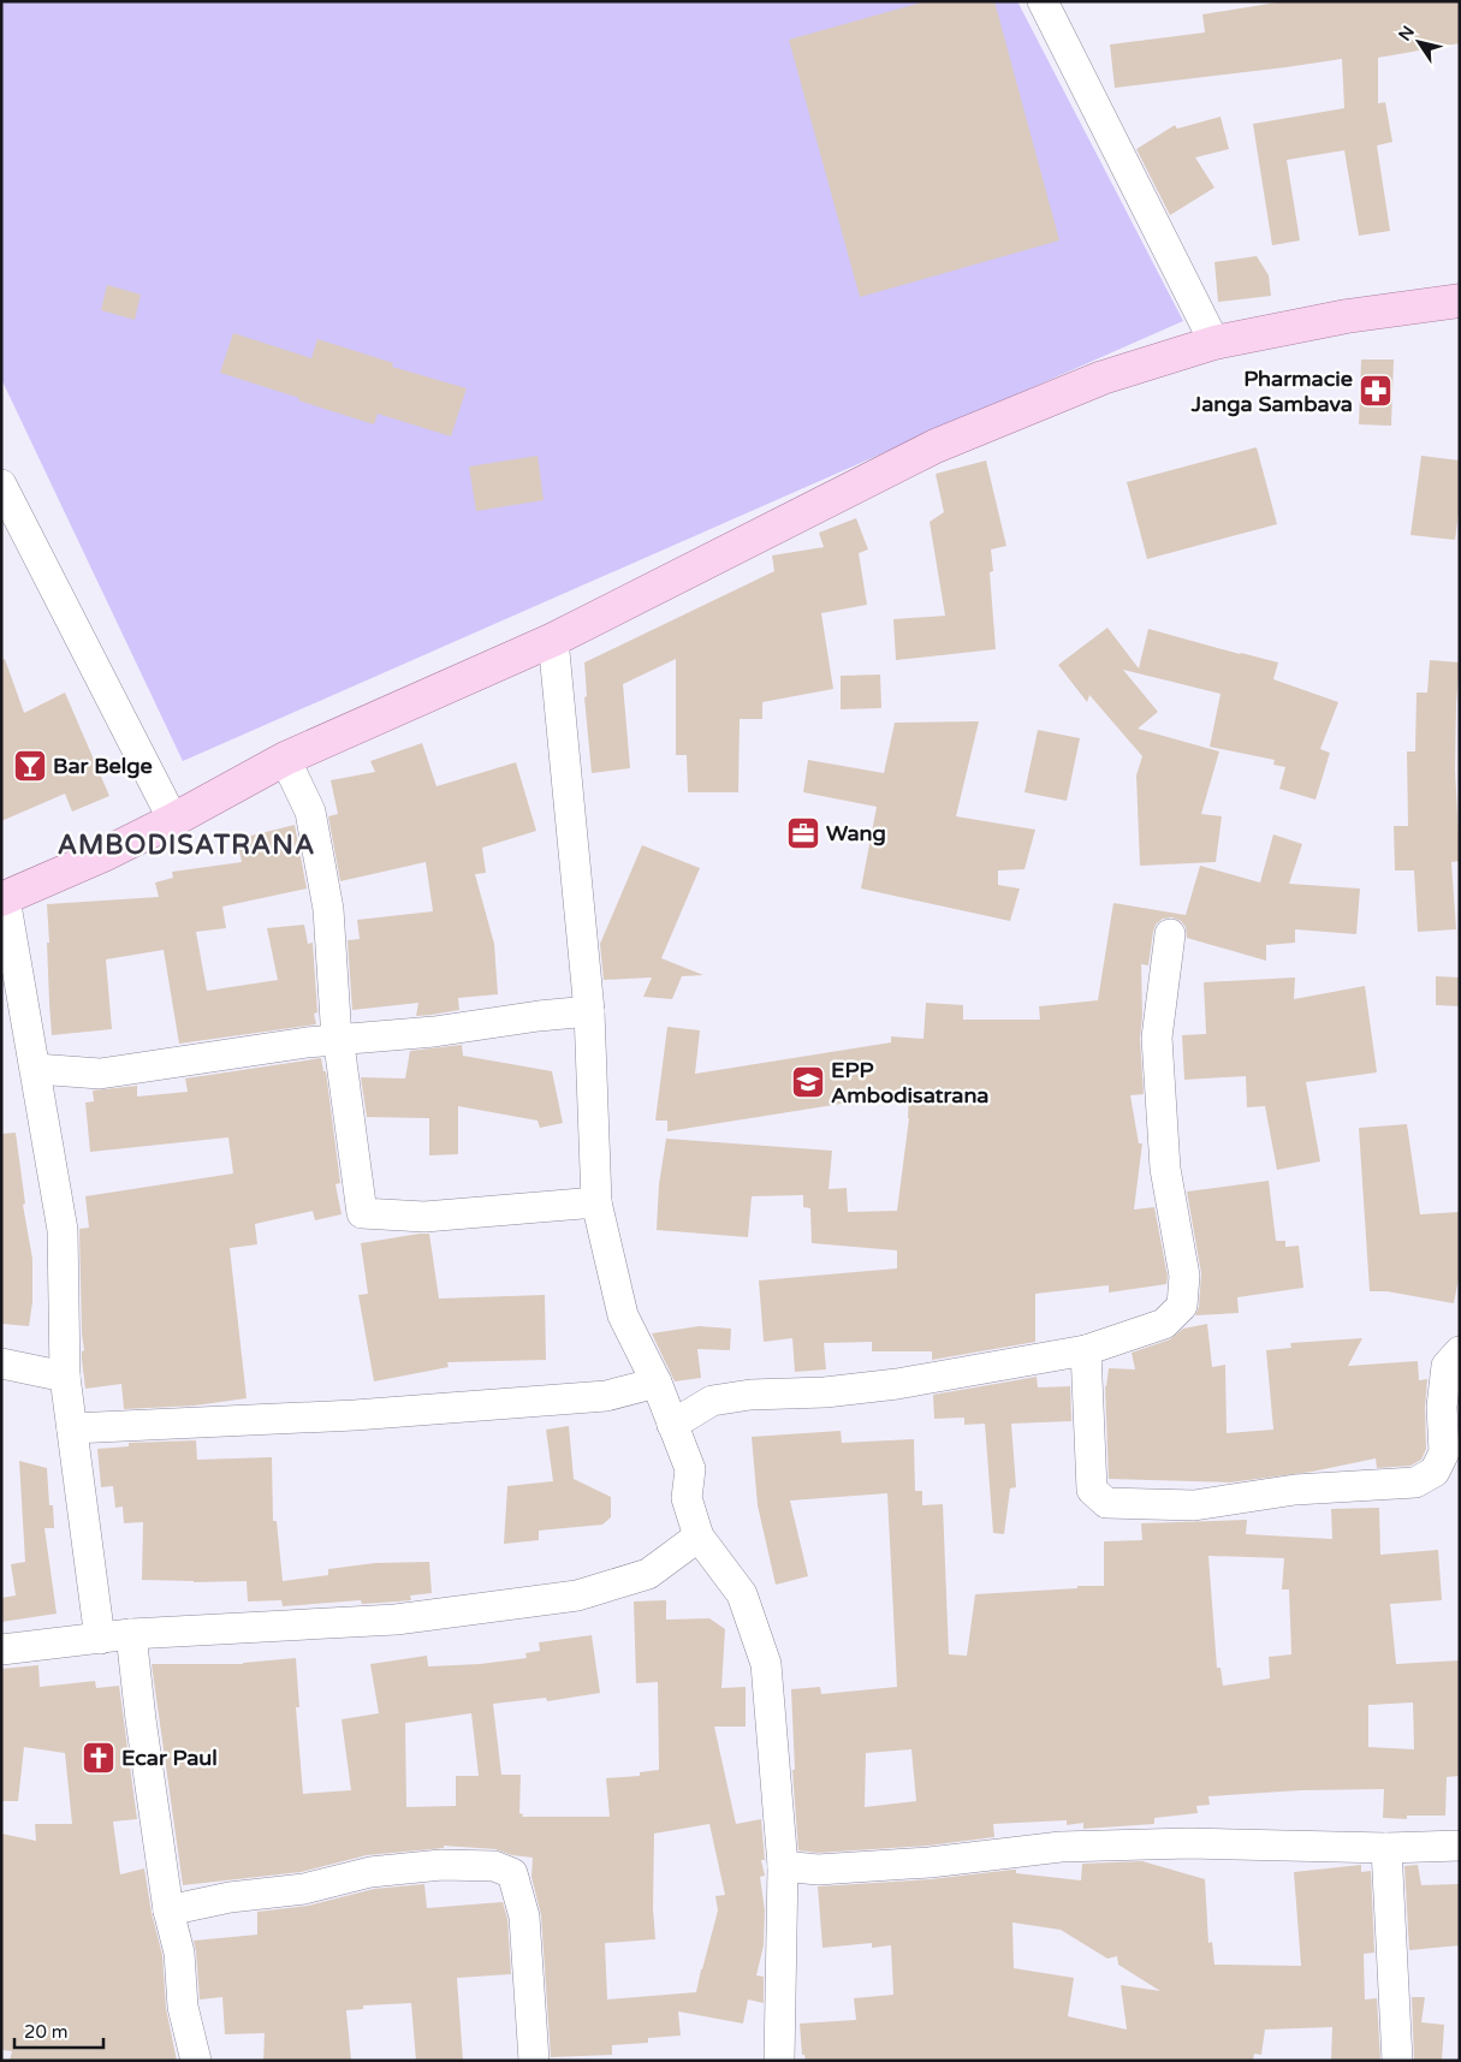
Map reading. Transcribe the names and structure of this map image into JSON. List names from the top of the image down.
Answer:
{
  "districts": ["AMBODISATRANA"],
  "places": {
    "pharmacy": ["Pharmacie Janga Sambava"],
    "bar": ["Bar Belge"],
    "office": ["Wang"],
    "school or university": ["EPP Ambodisatrana"],
    "church": ["Ecar Paul"]
  },
  "scale_bar": "20 m",
  "north": "top left"
}
